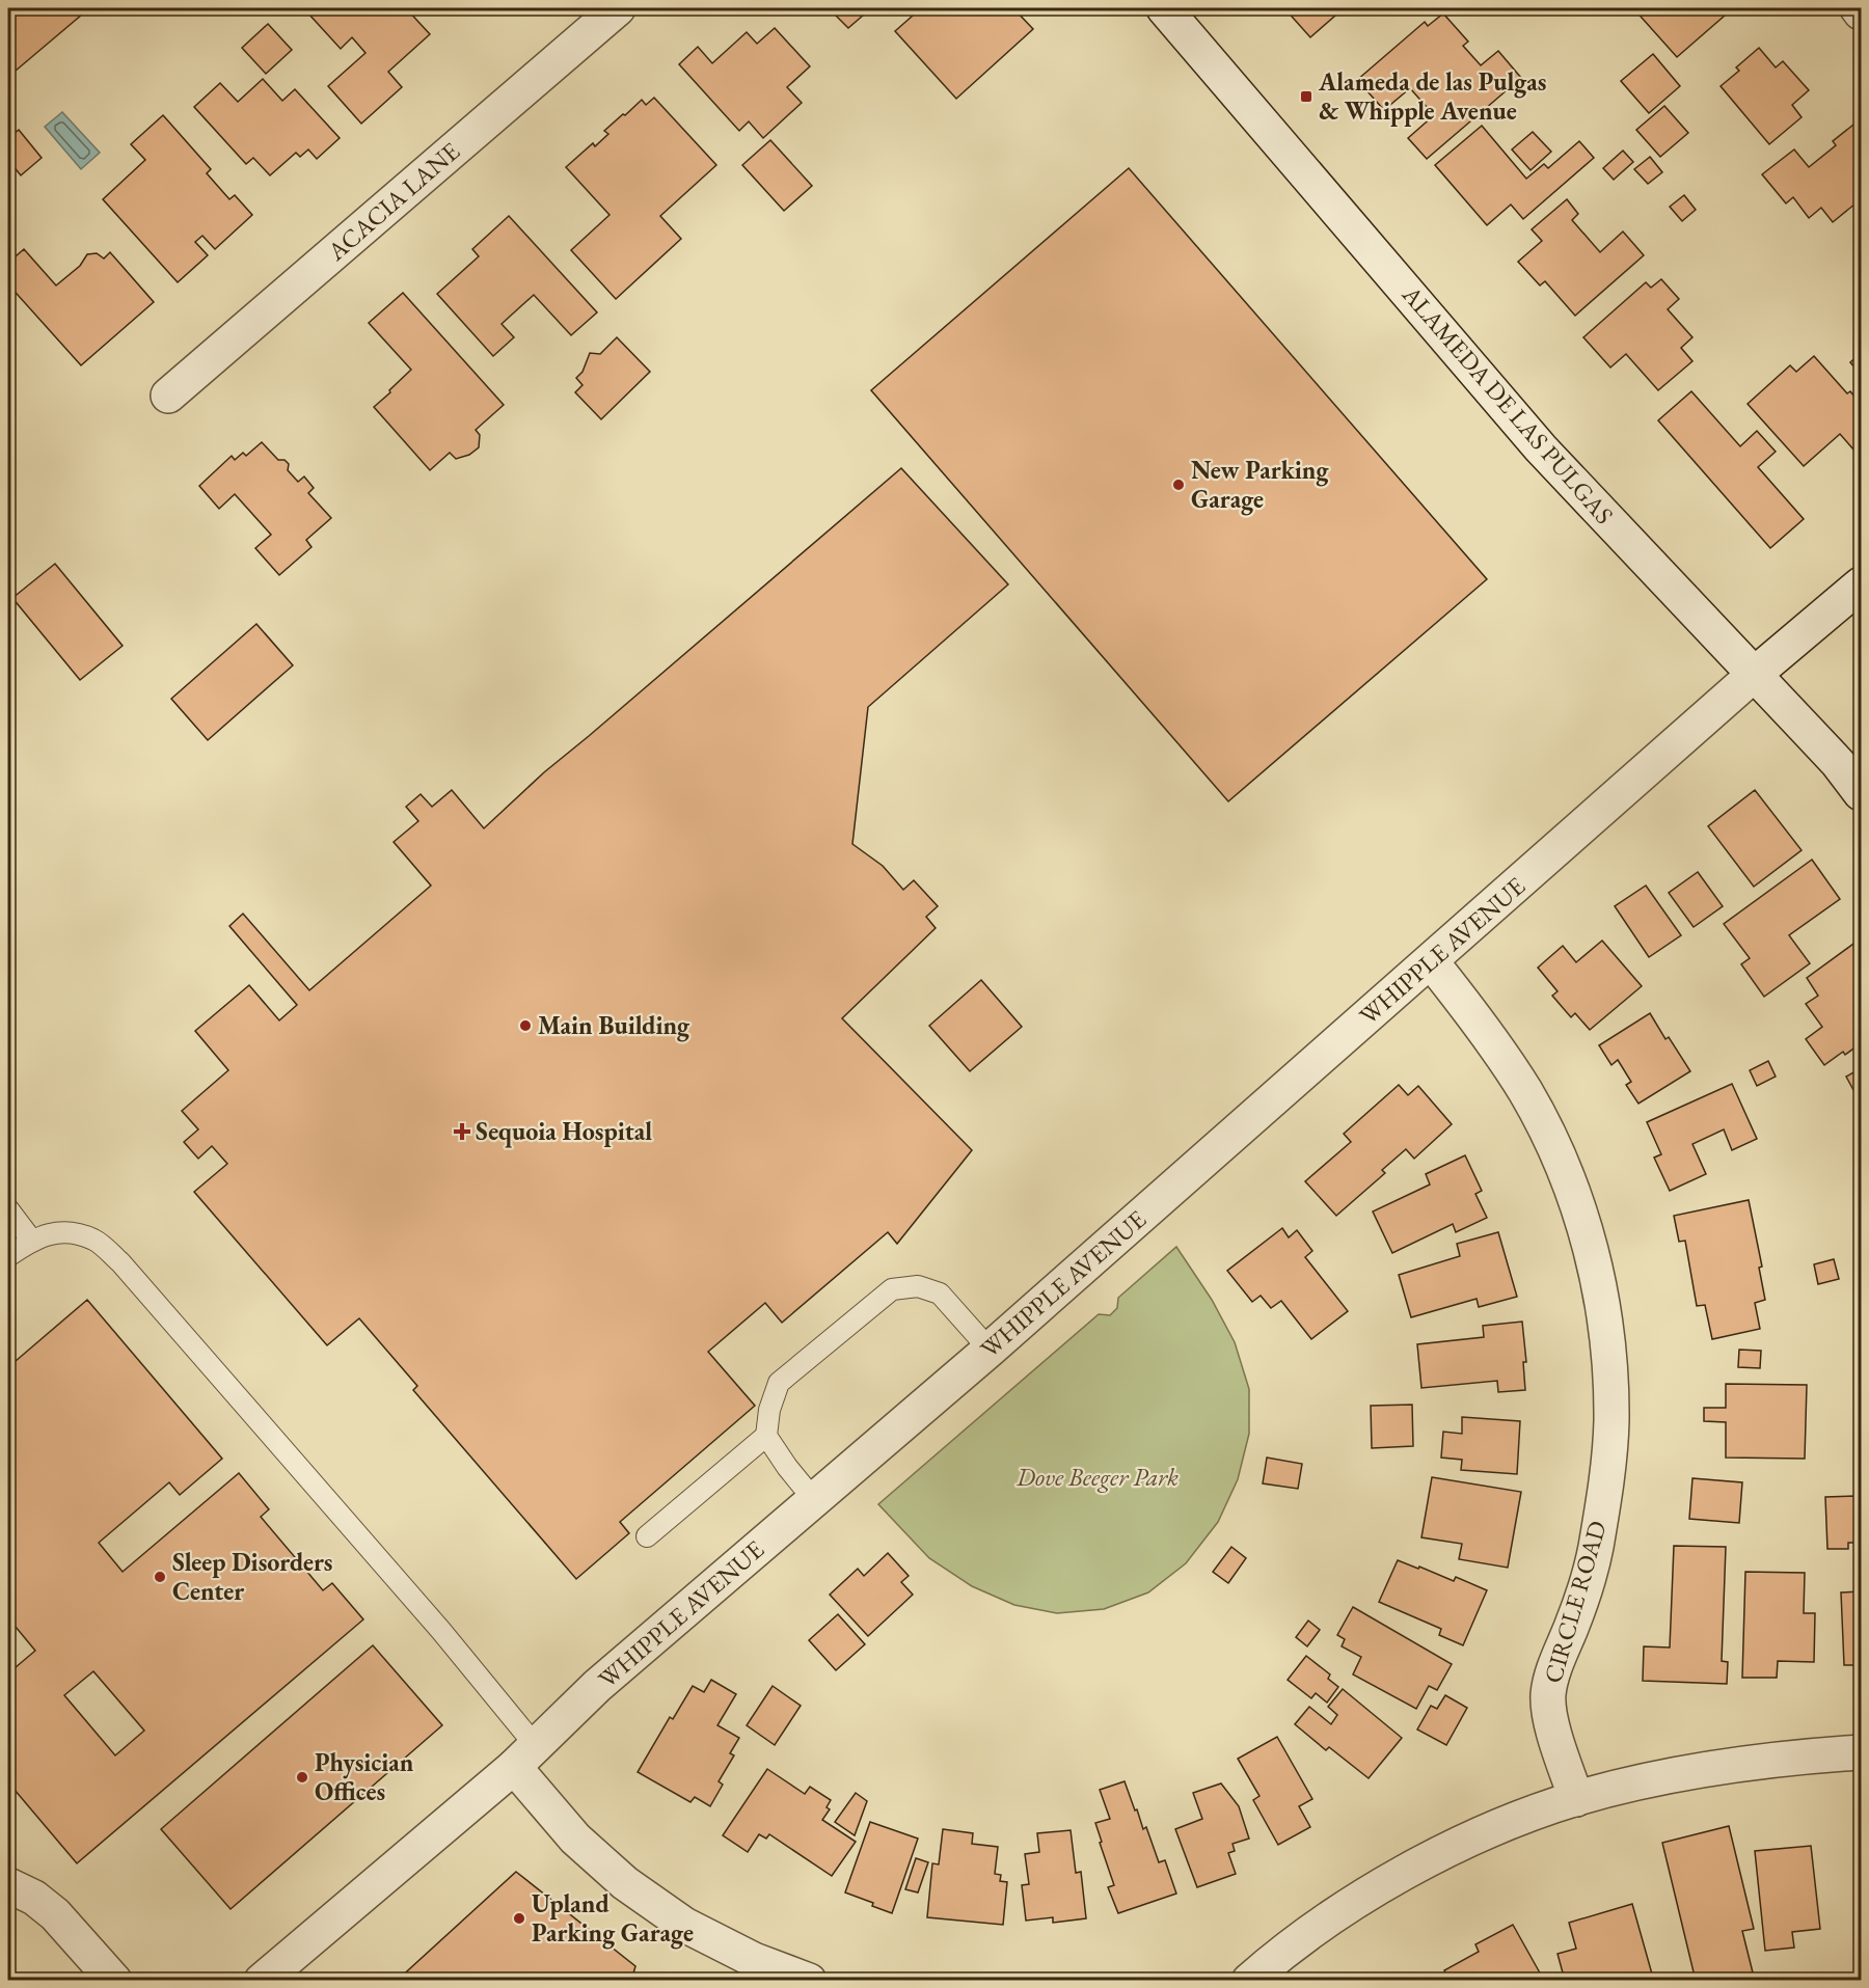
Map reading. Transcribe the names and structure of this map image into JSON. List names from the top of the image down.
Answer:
{
  "streets": {
    "street": [
      "ACACIA LANE",
      "ALAMEDA DE LAS PULGAS",
      "WHIPPLE AVENUE",
      "CIRCLE ROAD"
    ]
  },
  "crossings": [
    ["ALAMEDA DE LAS PULGAS", "WHIPPLE AVENUE"],
    ["WHIPPLE AVENUE", "CIRCLE ROAD"]
  ],
  "parks": ["Dove Beeger Park"],
  "places": {
    "transit": ["Alameda de las Pulgas & Whipple Avenue"],
    "other": [
      "New Parking Garage",
      "Main Building",
      "Sleep Disorders Center",
      "Physician Offices",
      "Upland Parking Garage"
    ],
    "health": ["Sequoia Hospital"]
  }
}
